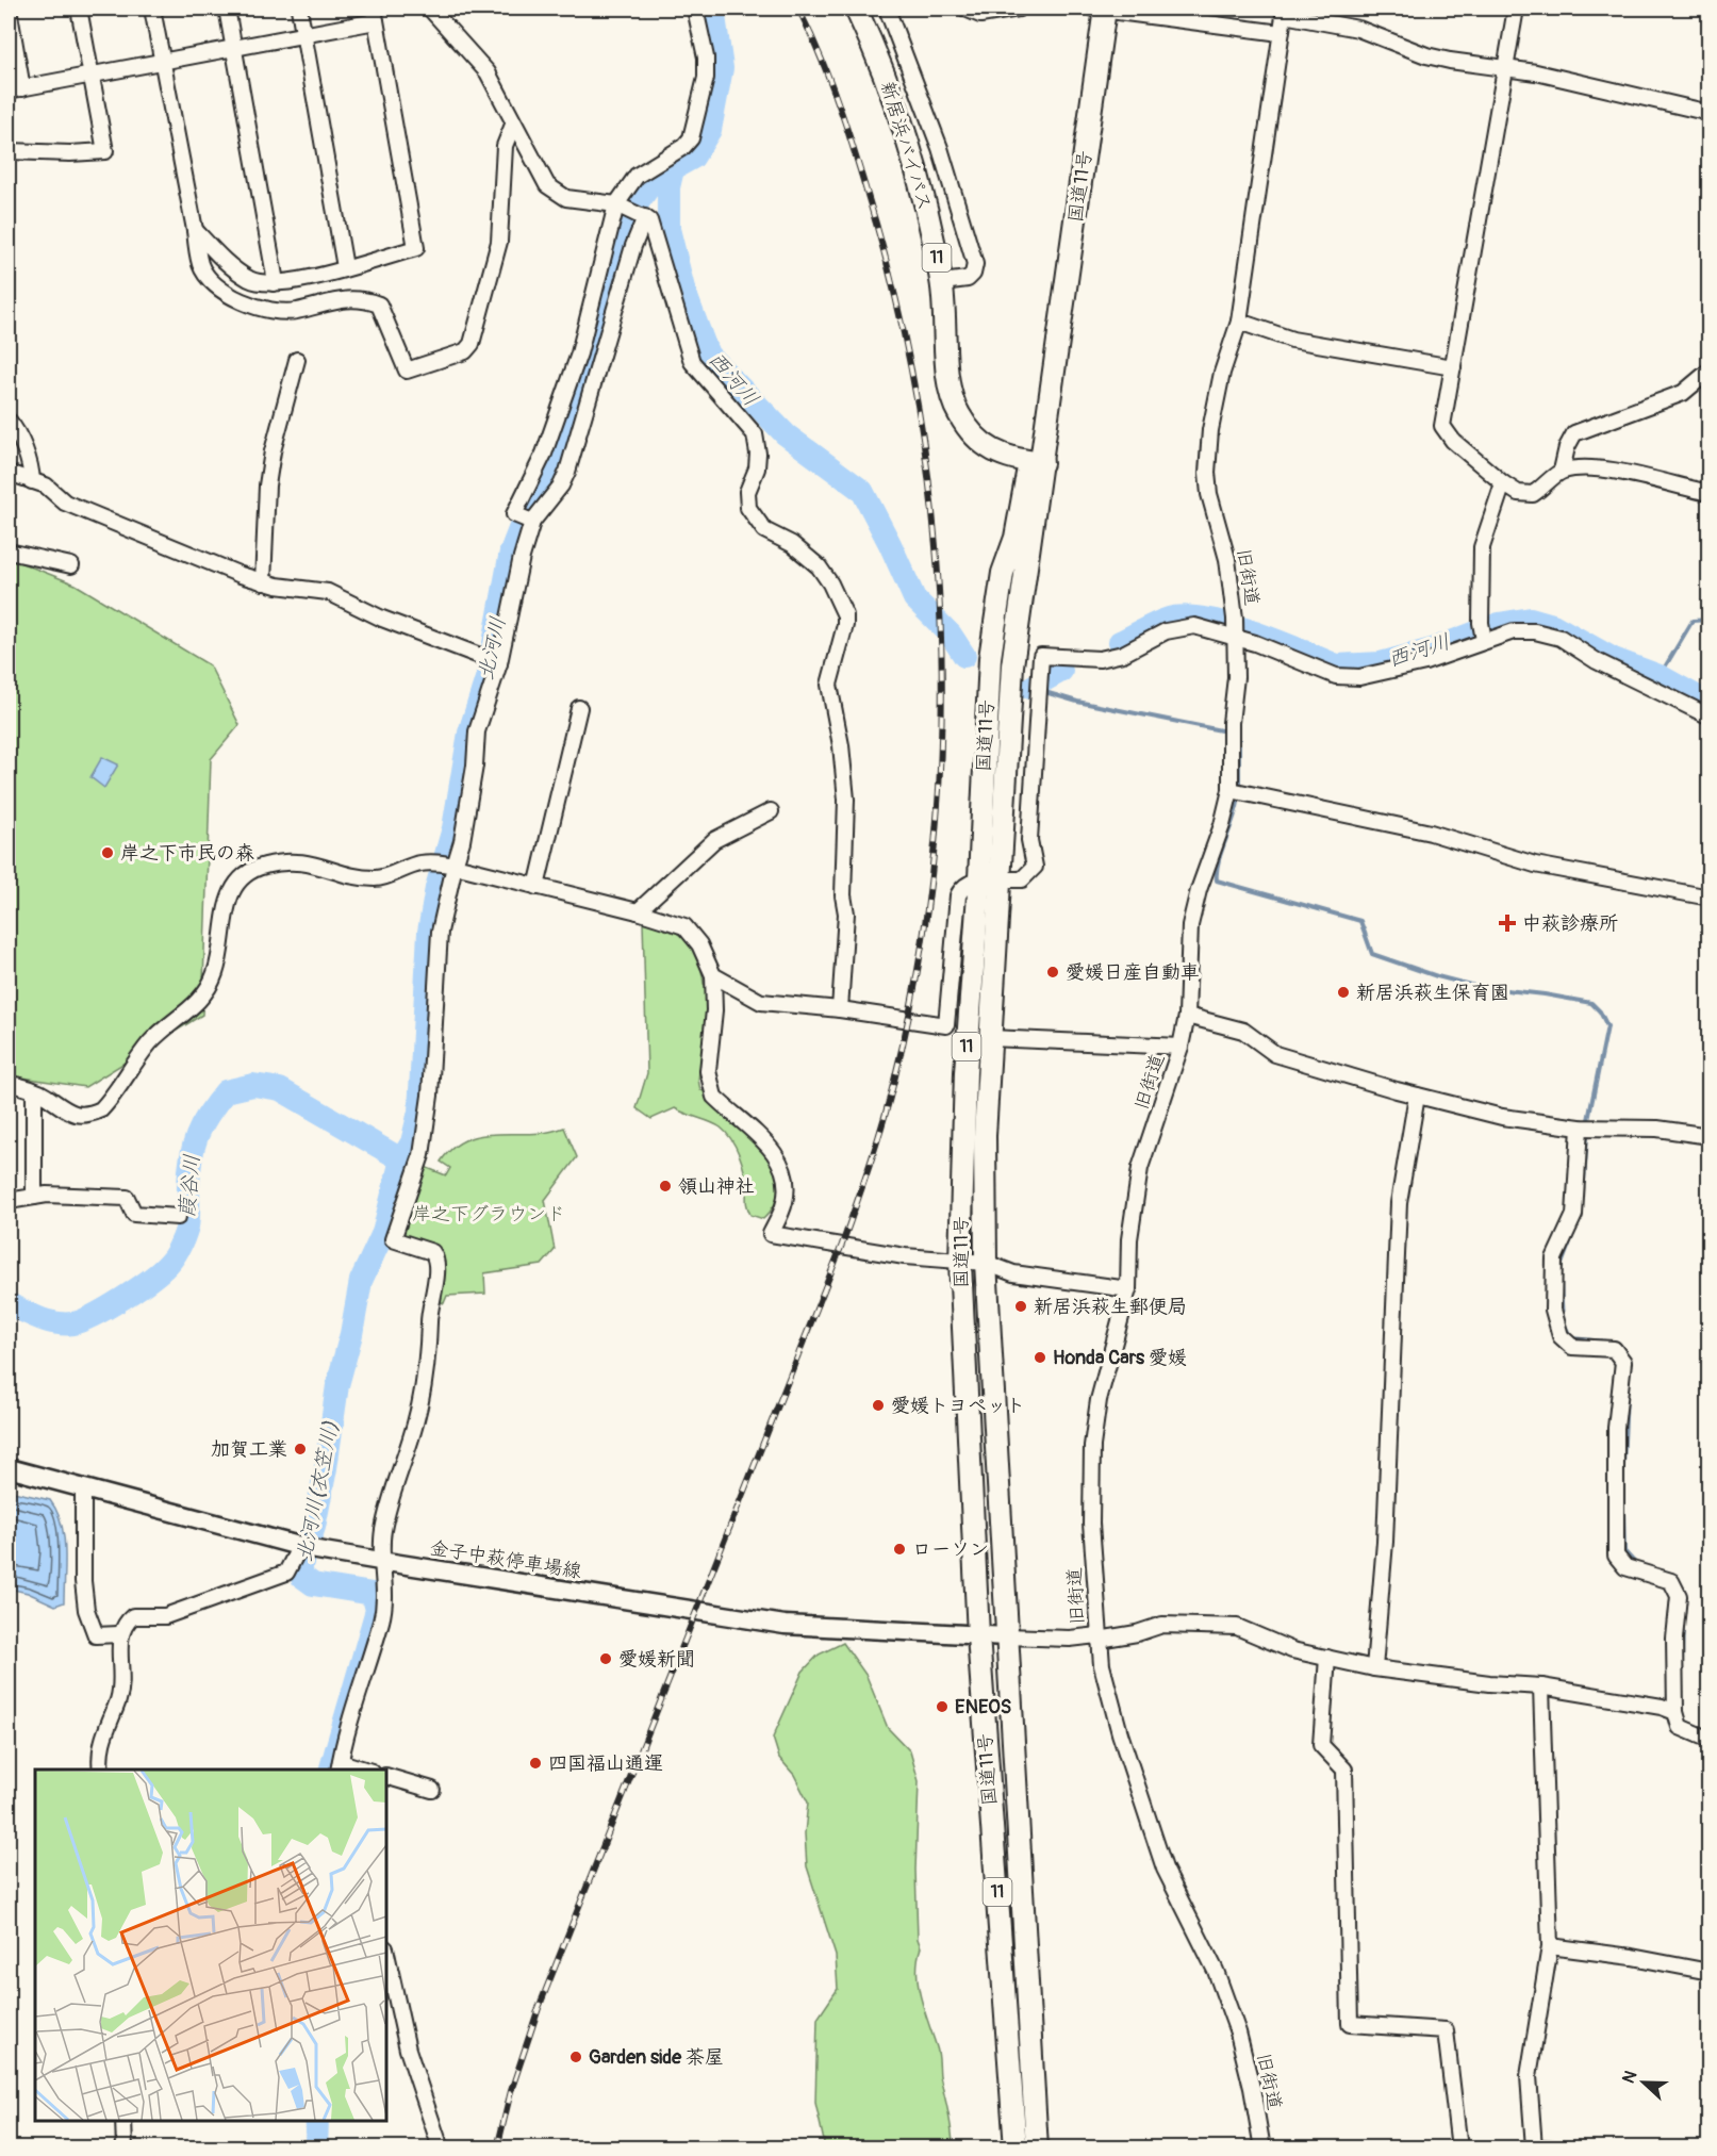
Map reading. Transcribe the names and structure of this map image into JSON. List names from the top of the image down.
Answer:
{
  "streets": {
    "highway": ["新居浜バイパス", "国道11号", "11"],
    "main road": ["金子中萩停車場線"],
    "street": ["旧街道"]
  },
  "crossings": [
    ["新居浜バイパス", "国道11号"],
    ["国道11号", "金子中萩停車場線"]
  ],
  "water": [
    "西河川",
    "北河川",
    "葭谷川",
    "北河川(衣笠川)"
  ],
  "parks": ["岸之下グラウンド"],
  "places": {
    "other": [
      "岸之下市民の森",
      "愛媛日産自動車",
      "新居浜萩生保育園",
      "領山神社",
      "新居浜萩生郵便局",
      "Honda Cars 愛媛",
      "愛媛トヨペット",
      "加賀工業",
      "ローソン",
      "愛媛新聞",
      "ENEOS",
      "四国福山通運",
      "Garden side 茶屋"
    ],
    "health": ["中萩診療所"]
  },
  "north": "left"
}
